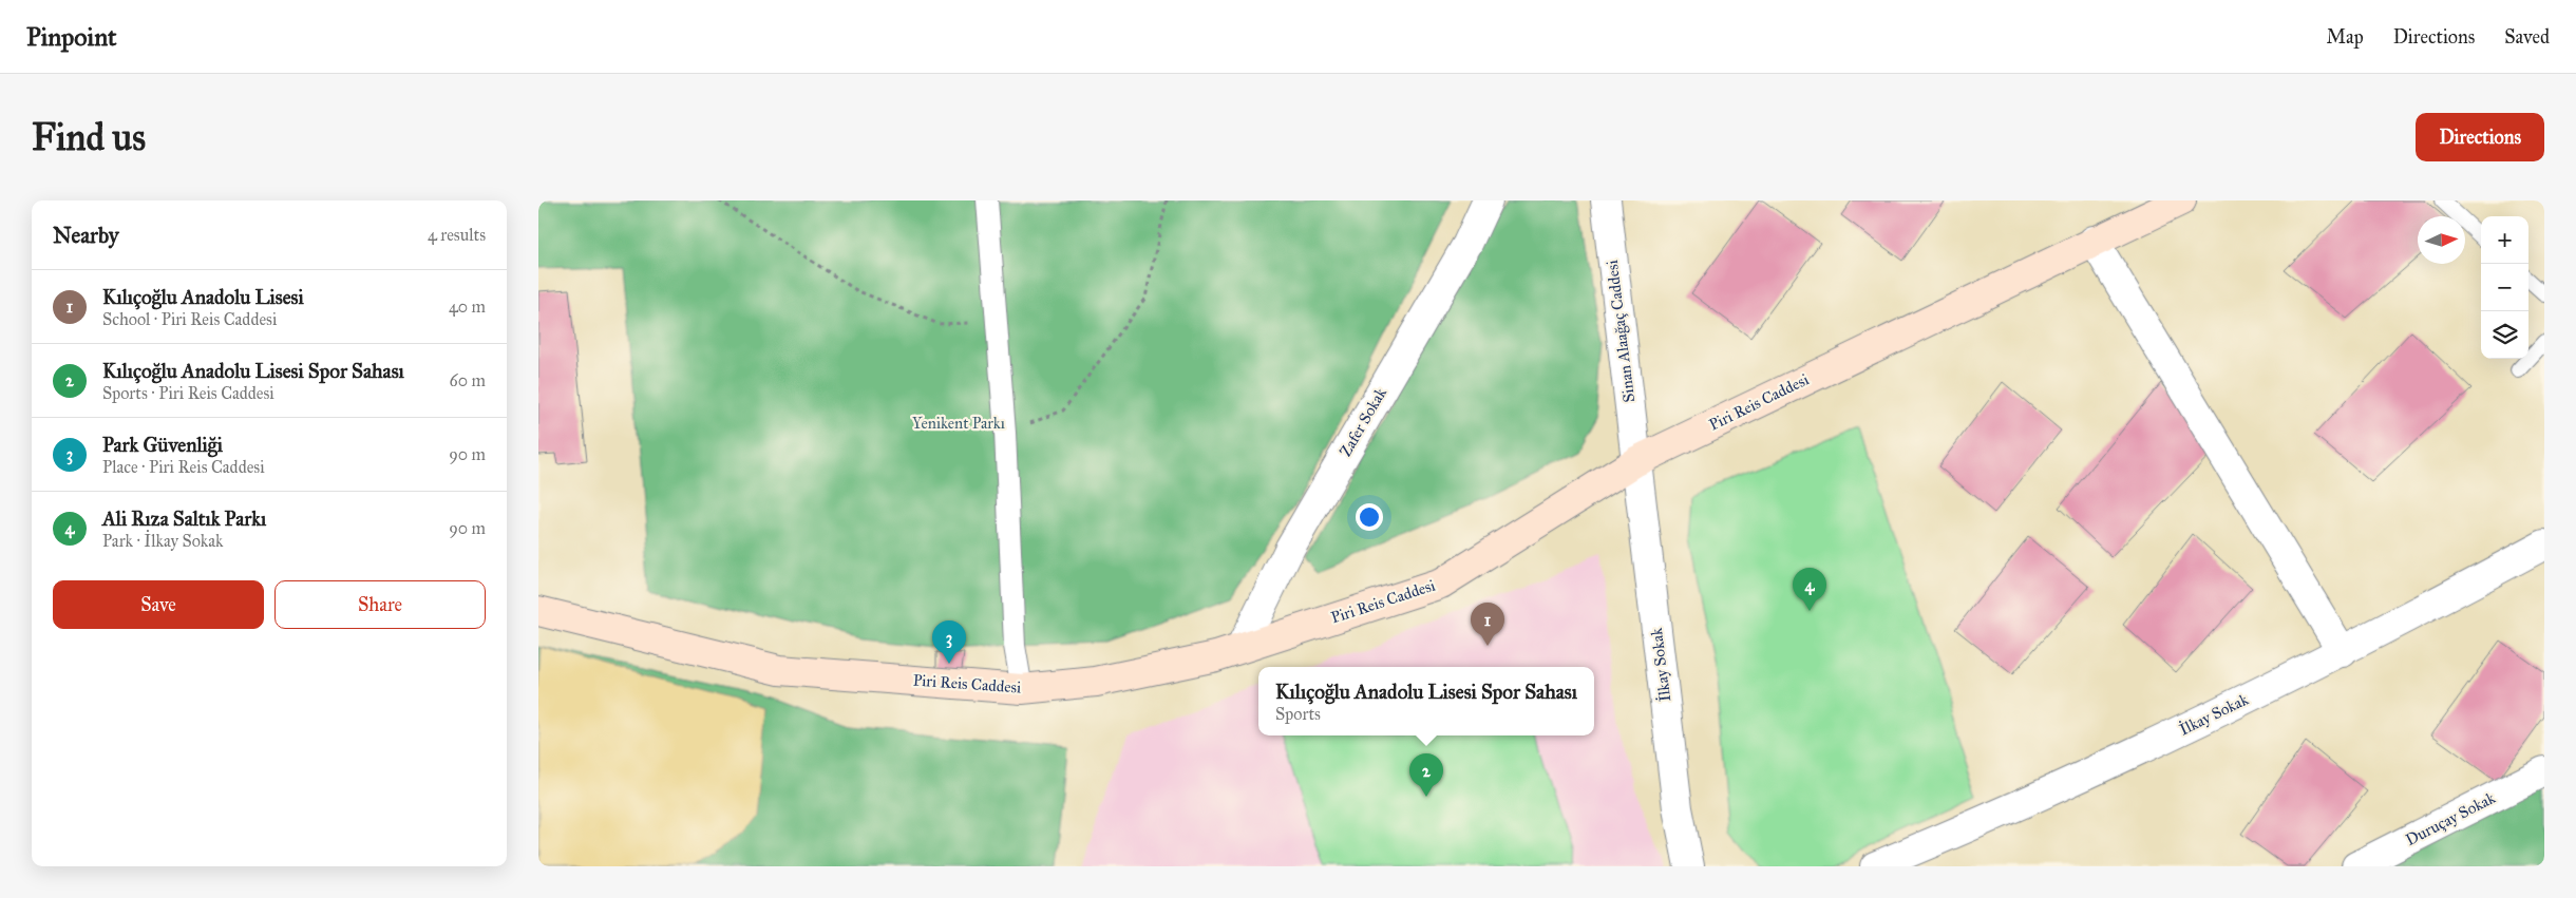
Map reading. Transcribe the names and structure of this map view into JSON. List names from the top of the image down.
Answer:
{
  "streets": {
    "main road": ["Piri Reis Caddesi"],
    "street": [
      "Sinan Alaağaç Caddesi",
      "Zafer Sokak",
      "İlkay Sokak",
      "Duruçay Sokak"
    ]
  },
  "crossings": [
    ["Sinan Alaağaç Caddesi", "Piri Reis Caddesi"],
    ["Sinan Alaağaç Caddesi", "İlkay Sokak"],
    ["Piri Reis Caddesi", "Zafer Sokak"],
    ["Piri Reis Caddesi", "İlkay Sokak"]
  ],
  "parks": ["Yenikent Parkı"],
  "north": "right",
  "page": {
    "header": "Pinpoint",
    "nav": ["Map", "Directions", "Saved"],
    "buttons": [
      "Directions",
      ["Save", "Share"]
    ],
    "title": "Find us",
    "heading": ["Nearby", "4 results"],
    "map_buttons": ["+", "−"],
    "list": [
      {
        "mark": "1",
        "name": "Kılıçoğlu Anadolu Lisesi",
        "note": "School · Piri Reis Caddesi",
        "value": "40 m"
      },
      {
        "mark": "2",
        "name": "Kılıçoğlu Anadolu Lisesi Spor Sahası",
        "note": "Sports · Piri Reis Caddesi",
        "value": "60 m"
      },
      {
        "mark": "3",
        "name": "Park Güvenliği",
        "note": "Place · Piri Reis Caddesi",
        "value": "90 m"
      },
      {
        "mark": "4",
        "name": "Ali Rıza Saltık Parkı",
        "note": "Park · İlkay Sokak",
        "value": "90 m"
      }
    ],
    "pins": [
      "4",
      "1",
      "3",
      "2"
    ],
    "popup": ["Kılıçoğlu Anadolu Lisesi Spor Sahası", "Sports"]
  }
}
